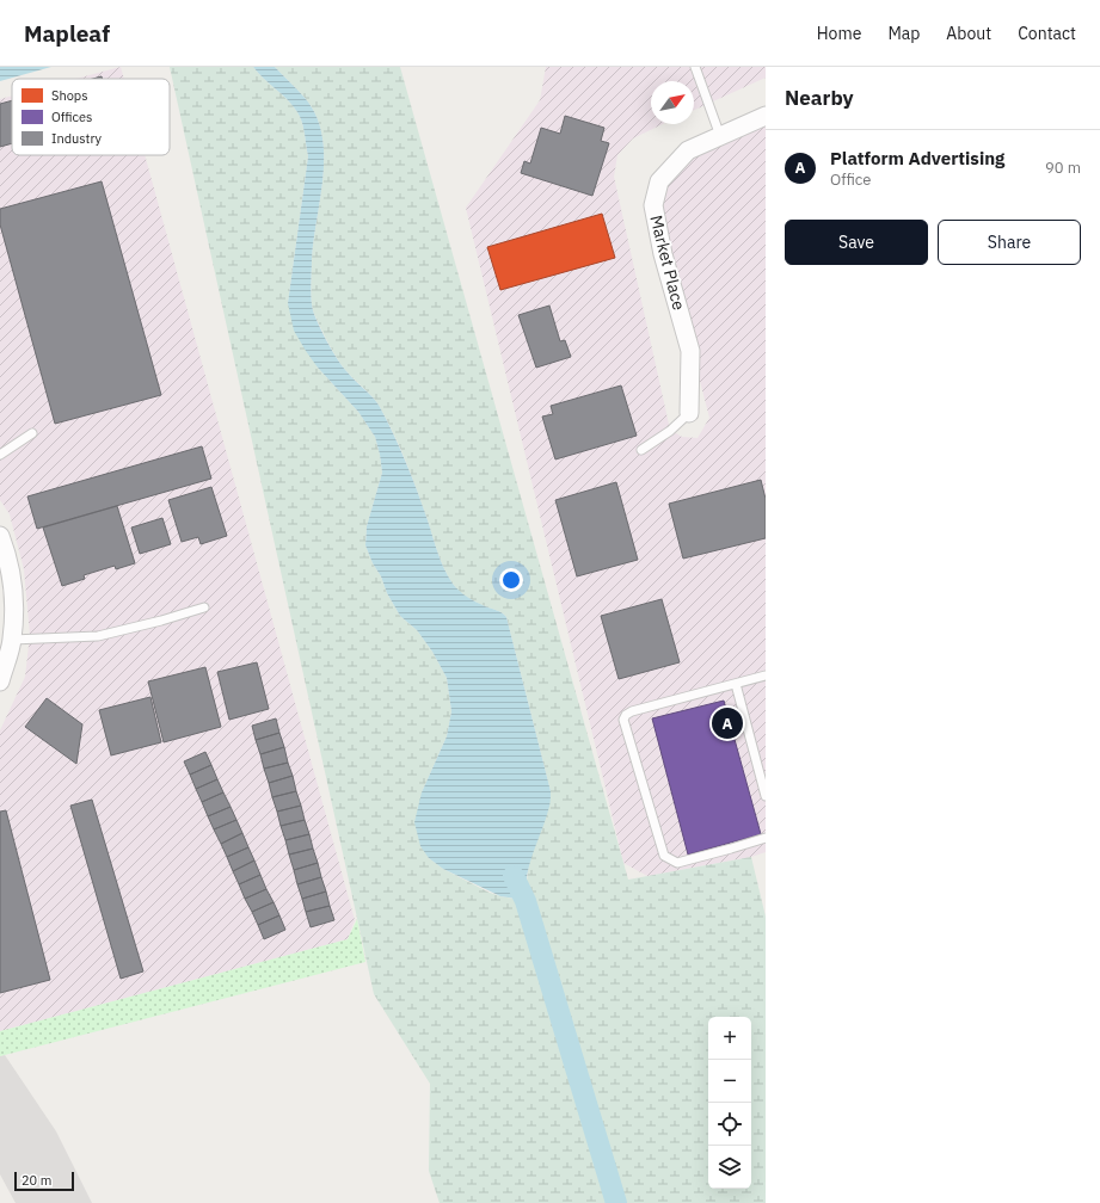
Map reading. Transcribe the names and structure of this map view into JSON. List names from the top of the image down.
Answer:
{
  "streets": {
    "street": ["Market Place"]
  },
  "legend": ["Shops", "Offices", "Industry"],
  "scale_bar": "20 m",
  "north": "top right",
  "page": {
    "header": "Mapleaf",
    "nav": [
      "Home",
      "Map",
      "About",
      "Contact"
    ],
    "heading": "Nearby",
    "list": [
      {
        "mark": "A",
        "name": "Platform Advertising",
        "note": "Office",
        "value": "90 m"
      }
    ],
    "buttons": ["Save", "Share"],
    "pins": "A",
    "map_buttons": ["+", "−"],
    "scale": "20 m"
  }
}
